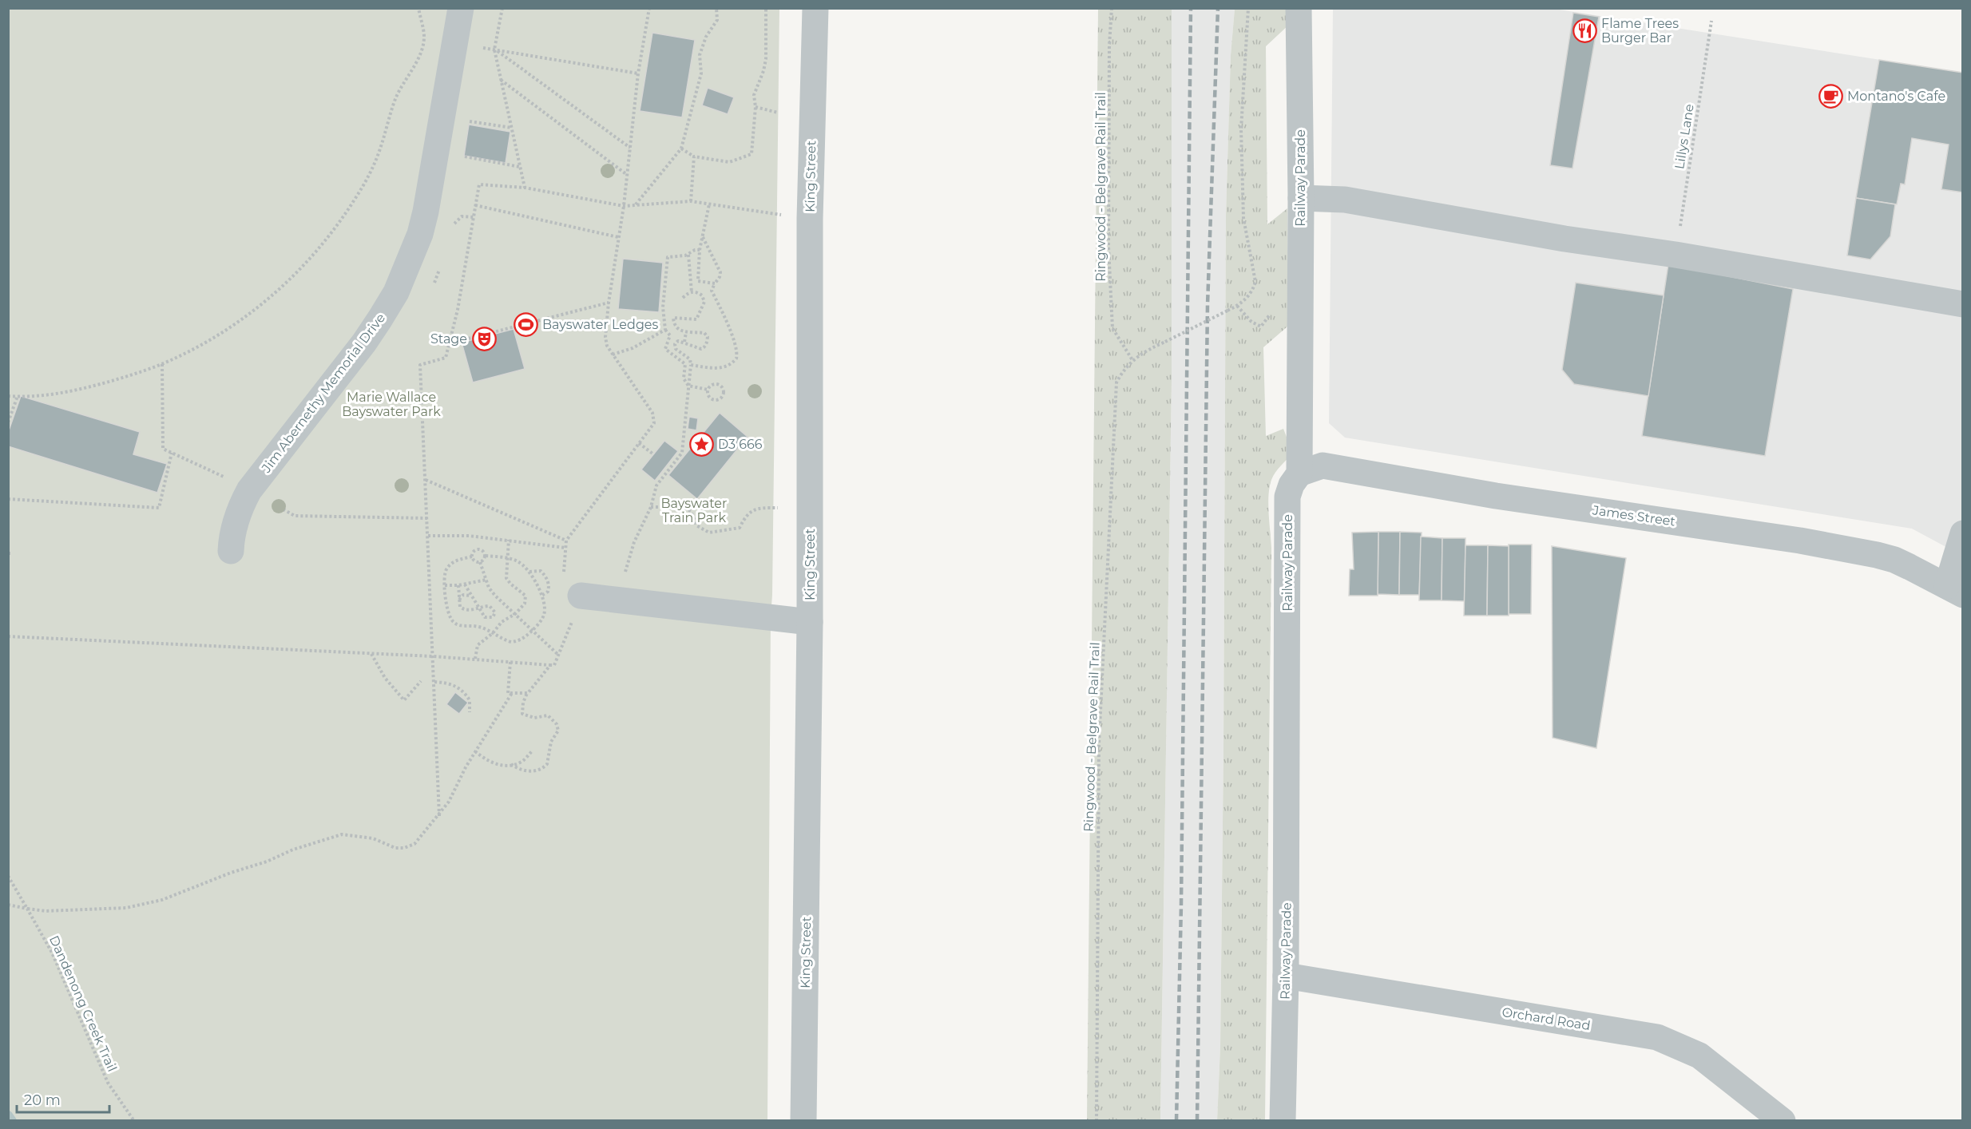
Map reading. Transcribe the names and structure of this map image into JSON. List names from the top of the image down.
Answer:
{
  "streets": {
    "street": [
      "King Street",
      "Railway Parade",
      "Jim Abernethy Memorial Drive",
      "James Street",
      "Orchard Road"
    ],
    "path": ["Lillys Lane", "Ringwood - Belgrave Rail Trail", "Dandenong Creek Trail"]
  },
  "crossings": [
    ["Railway Parade", "James Street"],
    ["Railway Parade", "Orchard Road"]
  ],
  "parks": ["Marie Wallace Bayswater Park", "Bayswater Train Park"],
  "places": {
    "restaurant": ["Flame Trees Burger Bar"],
    "cafe": ["Montano's Cafe"],
    "sports": ["Bayswater Ledges"],
    "theatre": ["Stage"],
    "place": ["D3 666"]
  },
  "scale_bar": "20 m"
}
